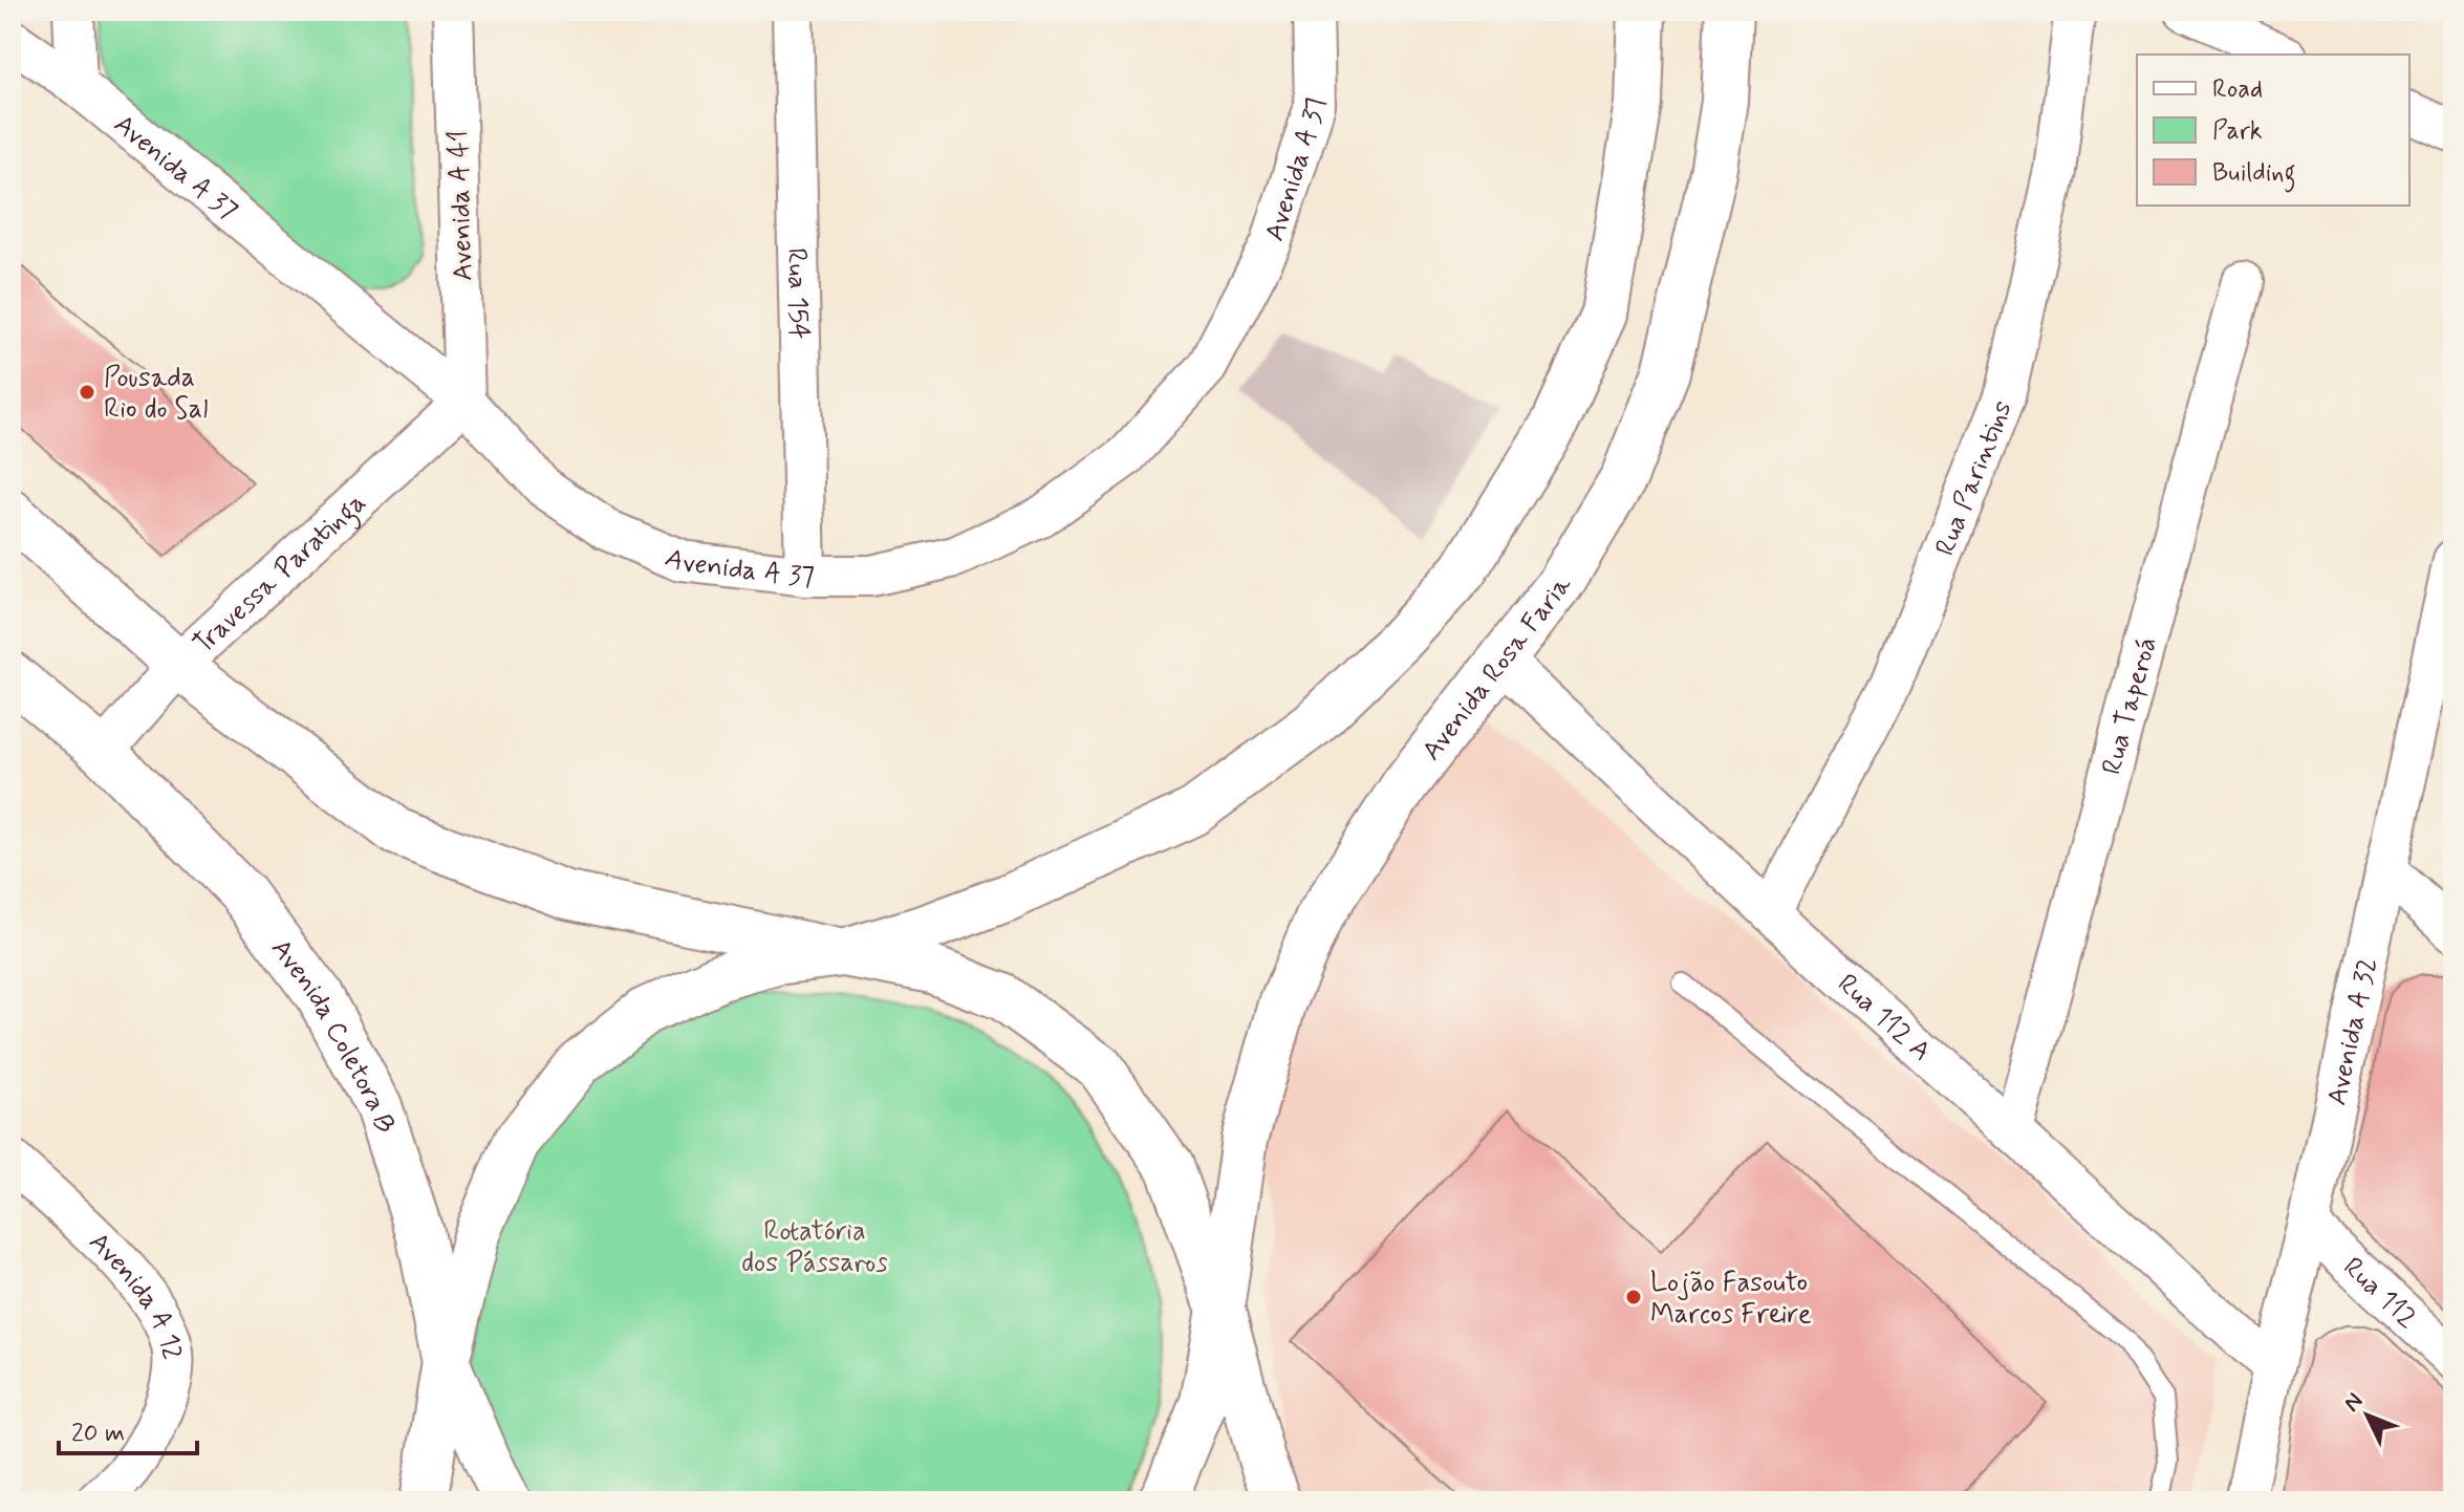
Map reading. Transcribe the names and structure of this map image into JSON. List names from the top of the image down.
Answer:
{
  "streets": {
    "street": [
      "Avenida A 37",
      "Avenida A 41",
      "Rua 154",
      "Rua Parintins",
      "Travessa Paratinga",
      "Avenida Rosa Faria",
      "Rua Taperoá",
      "Rua 112 A",
      "Avenida A 32",
      "Avenida Coletora B",
      "Rua 112",
      "Avenida A 12"
    ]
  },
  "crossings": [
    ["Avenida A 37", "Avenida A 41"],
    ["Avenida A 37", "Rua 154"],
    ["Avenida A 37", "Travessa Paratinga"],
    ["Avenida A 41", "Travessa Paratinga"],
    ["Rua Parintins", "Rua 112 A"],
    ["Travessa Paratinga", "Avenida Coletora B"],
    ["Avenida Rosa Faria", "Rua 112 A"],
    ["Rua Taperoá", "Rua 112 A"],
    ["Rua 112 A", "Avenida A 32"],
    ["Avenida A 32", "Rua 112"]
  ],
  "parks": ["Rotatória dos Pássaros"],
  "places": ["Pousada Rio do Sal", "Lojão Fasouto Marcos Freire"],
  "legend": ["Road", "Park", "Building"],
  "scale_bar": "20 m",
  "north": "top left"
}
